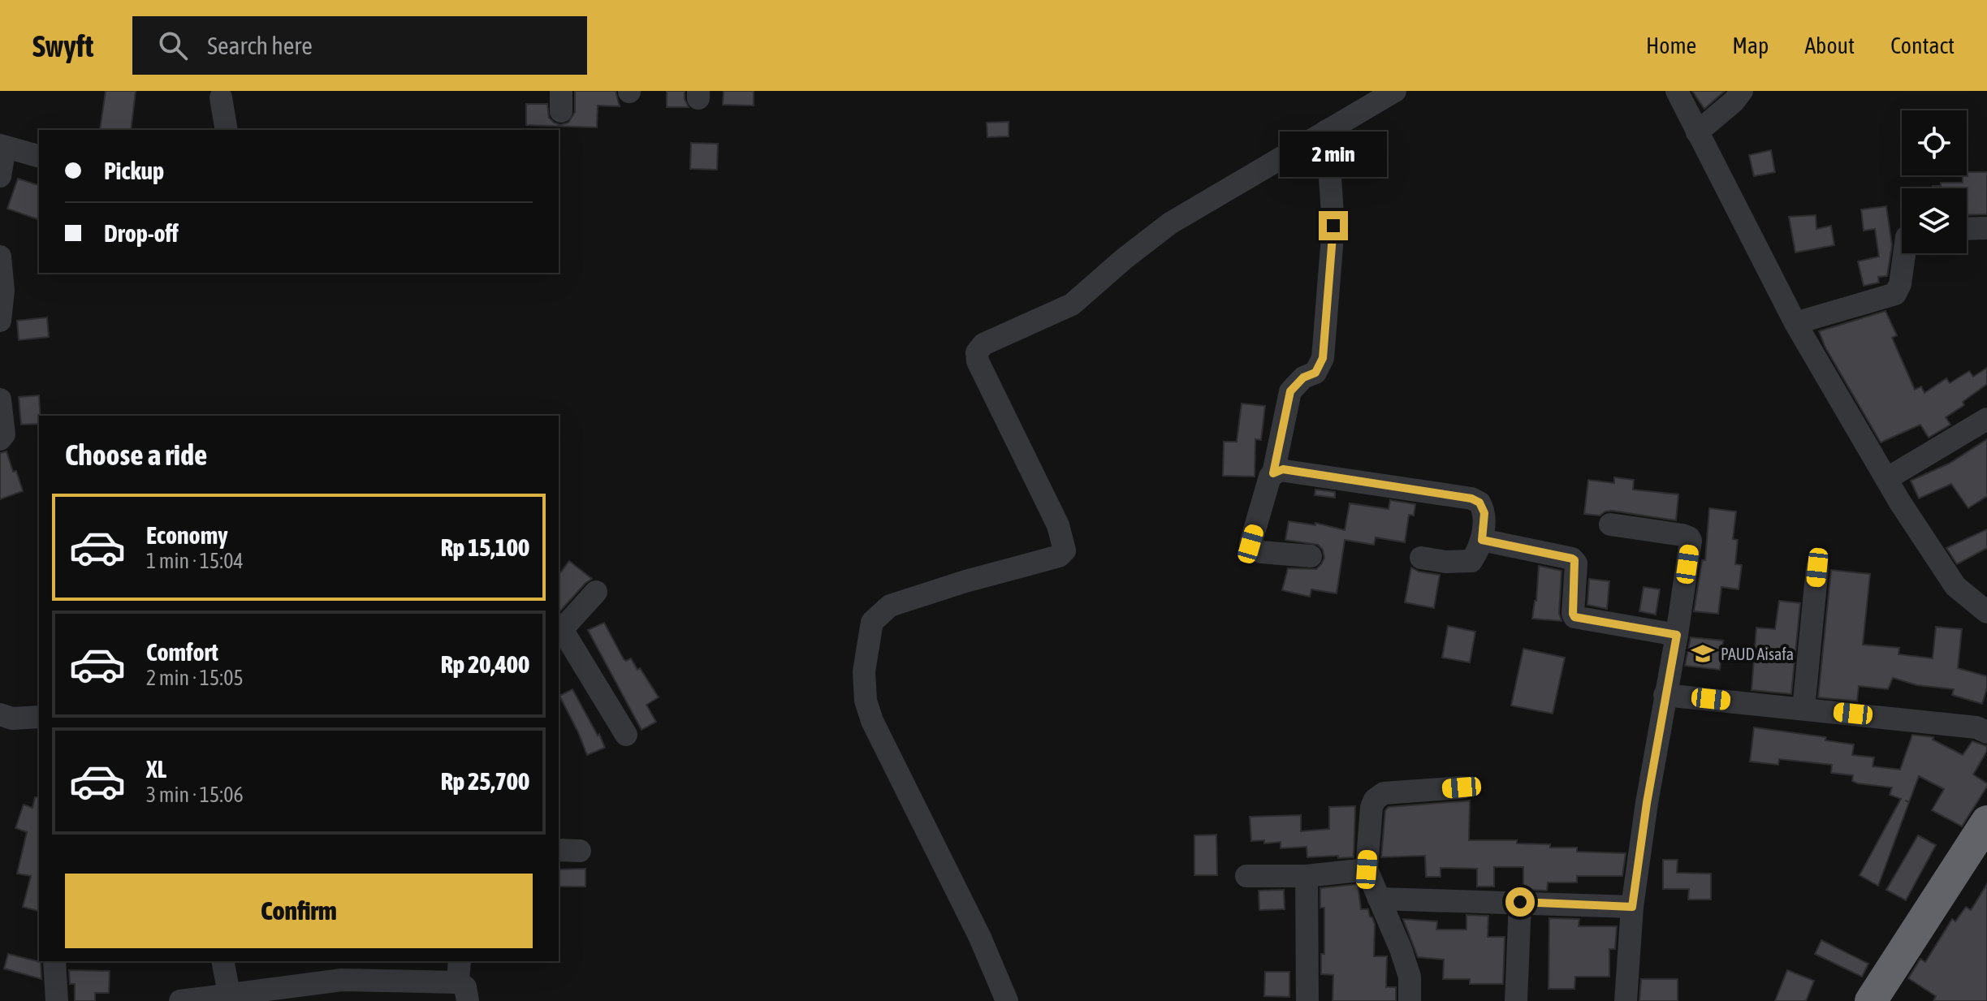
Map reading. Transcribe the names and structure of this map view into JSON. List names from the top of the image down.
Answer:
{
  "places": {
    "school or university": ["PAUD Aisafa"]
  },
  "page": {
    "header": "Swyft",
    "search": "Search here",
    "nav": [
      "Home",
      "Map",
      "About",
      "Contact"
    ],
    "banner": ["Pickup", "Drop-off"],
    "bubble": "2 min",
    "heading": "Choose a ride",
    "list": [
      {
        "name": "Economy",
        "note": "1 min · 15:04",
        "value": "Rp 15,100"
      },
      {
        "name": "Comfort",
        "note": "2 min · 15:05",
        "value": "Rp 20,400"
      },
      {
        "name": "XL",
        "note": "3 min · 15:06",
        "value": "Rp 25,700"
      }
    ],
    "buttons": "Confirm"
  }
}
